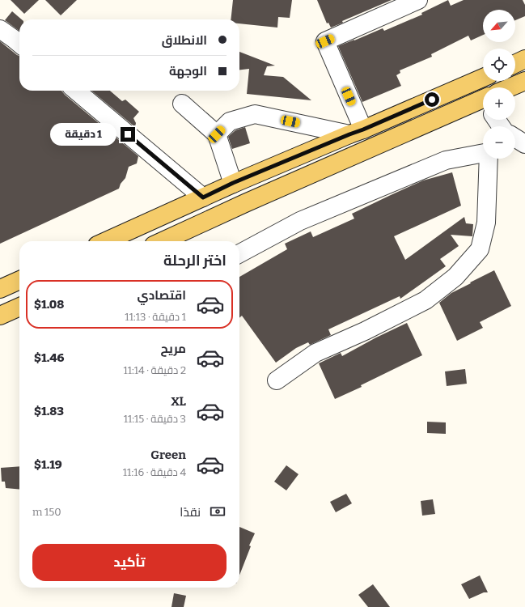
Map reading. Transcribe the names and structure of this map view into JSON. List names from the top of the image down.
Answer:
{
  "north": "bottom left",
  "page": {
    "map_buttons": ["+", "−"],
    "banner": ["الانطلاق", "الوجهة"],
    "bubble": "1 دقيقة",
    "heading": "اختر الرحلة",
    "list": [
      {
        "name": "اقتصادي",
        "note": "1 دقيقة · 11:13",
        "value": "$1.08"
      },
      {
        "name": "مريح",
        "note": "2 دقيقة · 11:14",
        "value": "$1.46"
      },
      {
        "name": "XL",
        "note": "3 دقيقة · 11:15",
        "value": "$1.83"
      },
      {
        "name": "Green",
        "note": "4 دقيقة · 11:16",
        "value": "$1.19"
      }
    ],
    "pay": ["نقدًا", "150 m"],
    "buttons": "تأكيد"
  }
}
